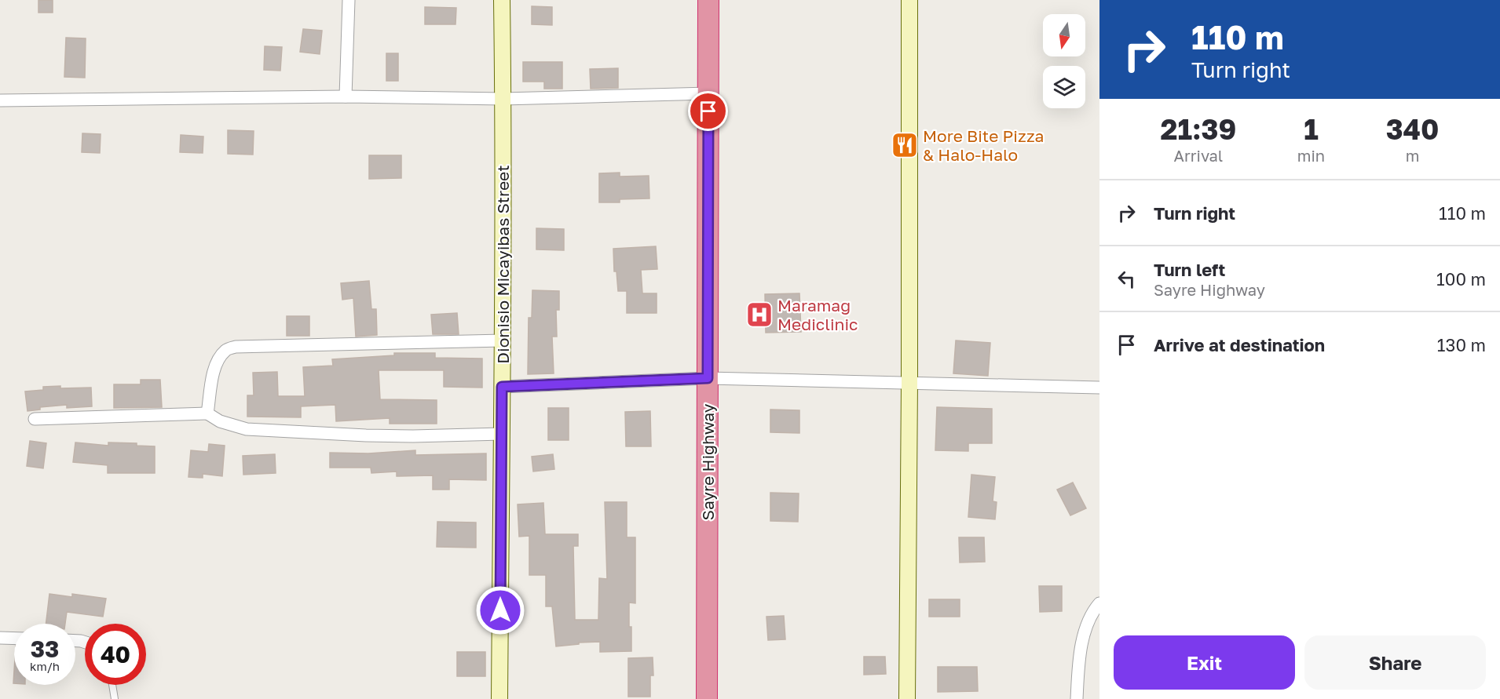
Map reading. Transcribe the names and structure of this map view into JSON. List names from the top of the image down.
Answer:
{
  "streets": {
    "highway": ["Sayre Highway"],
    "street": ["Dionisio Micayibas Street"]
  },
  "places": {
    "restaurant": ["More Bite Pizza & Halo-Halo"],
    "hospital": ["Maramag Mediclinic"]
  },
  "north": "bottom",
  "page": {
    "turn": ["110 m", "Turn right"],
    "eta": [
      "21:39",
      "Arrival",
      "1",
      "min",
      "340",
      "m"
    ],
    "list": [
      {
        "name": "Turn right",
        "value": "110 m"
      },
      {
        "name": "Turn left",
        "note": "Sayre Highway",
        "value": "100 m"
      },
      {
        "name": "Arrive at destination",
        "value": "130 m"
      }
    ],
    "speed": "33 km/h",
    "limit": "40",
    "buttons": ["Exit", "Share"]
  }
}
